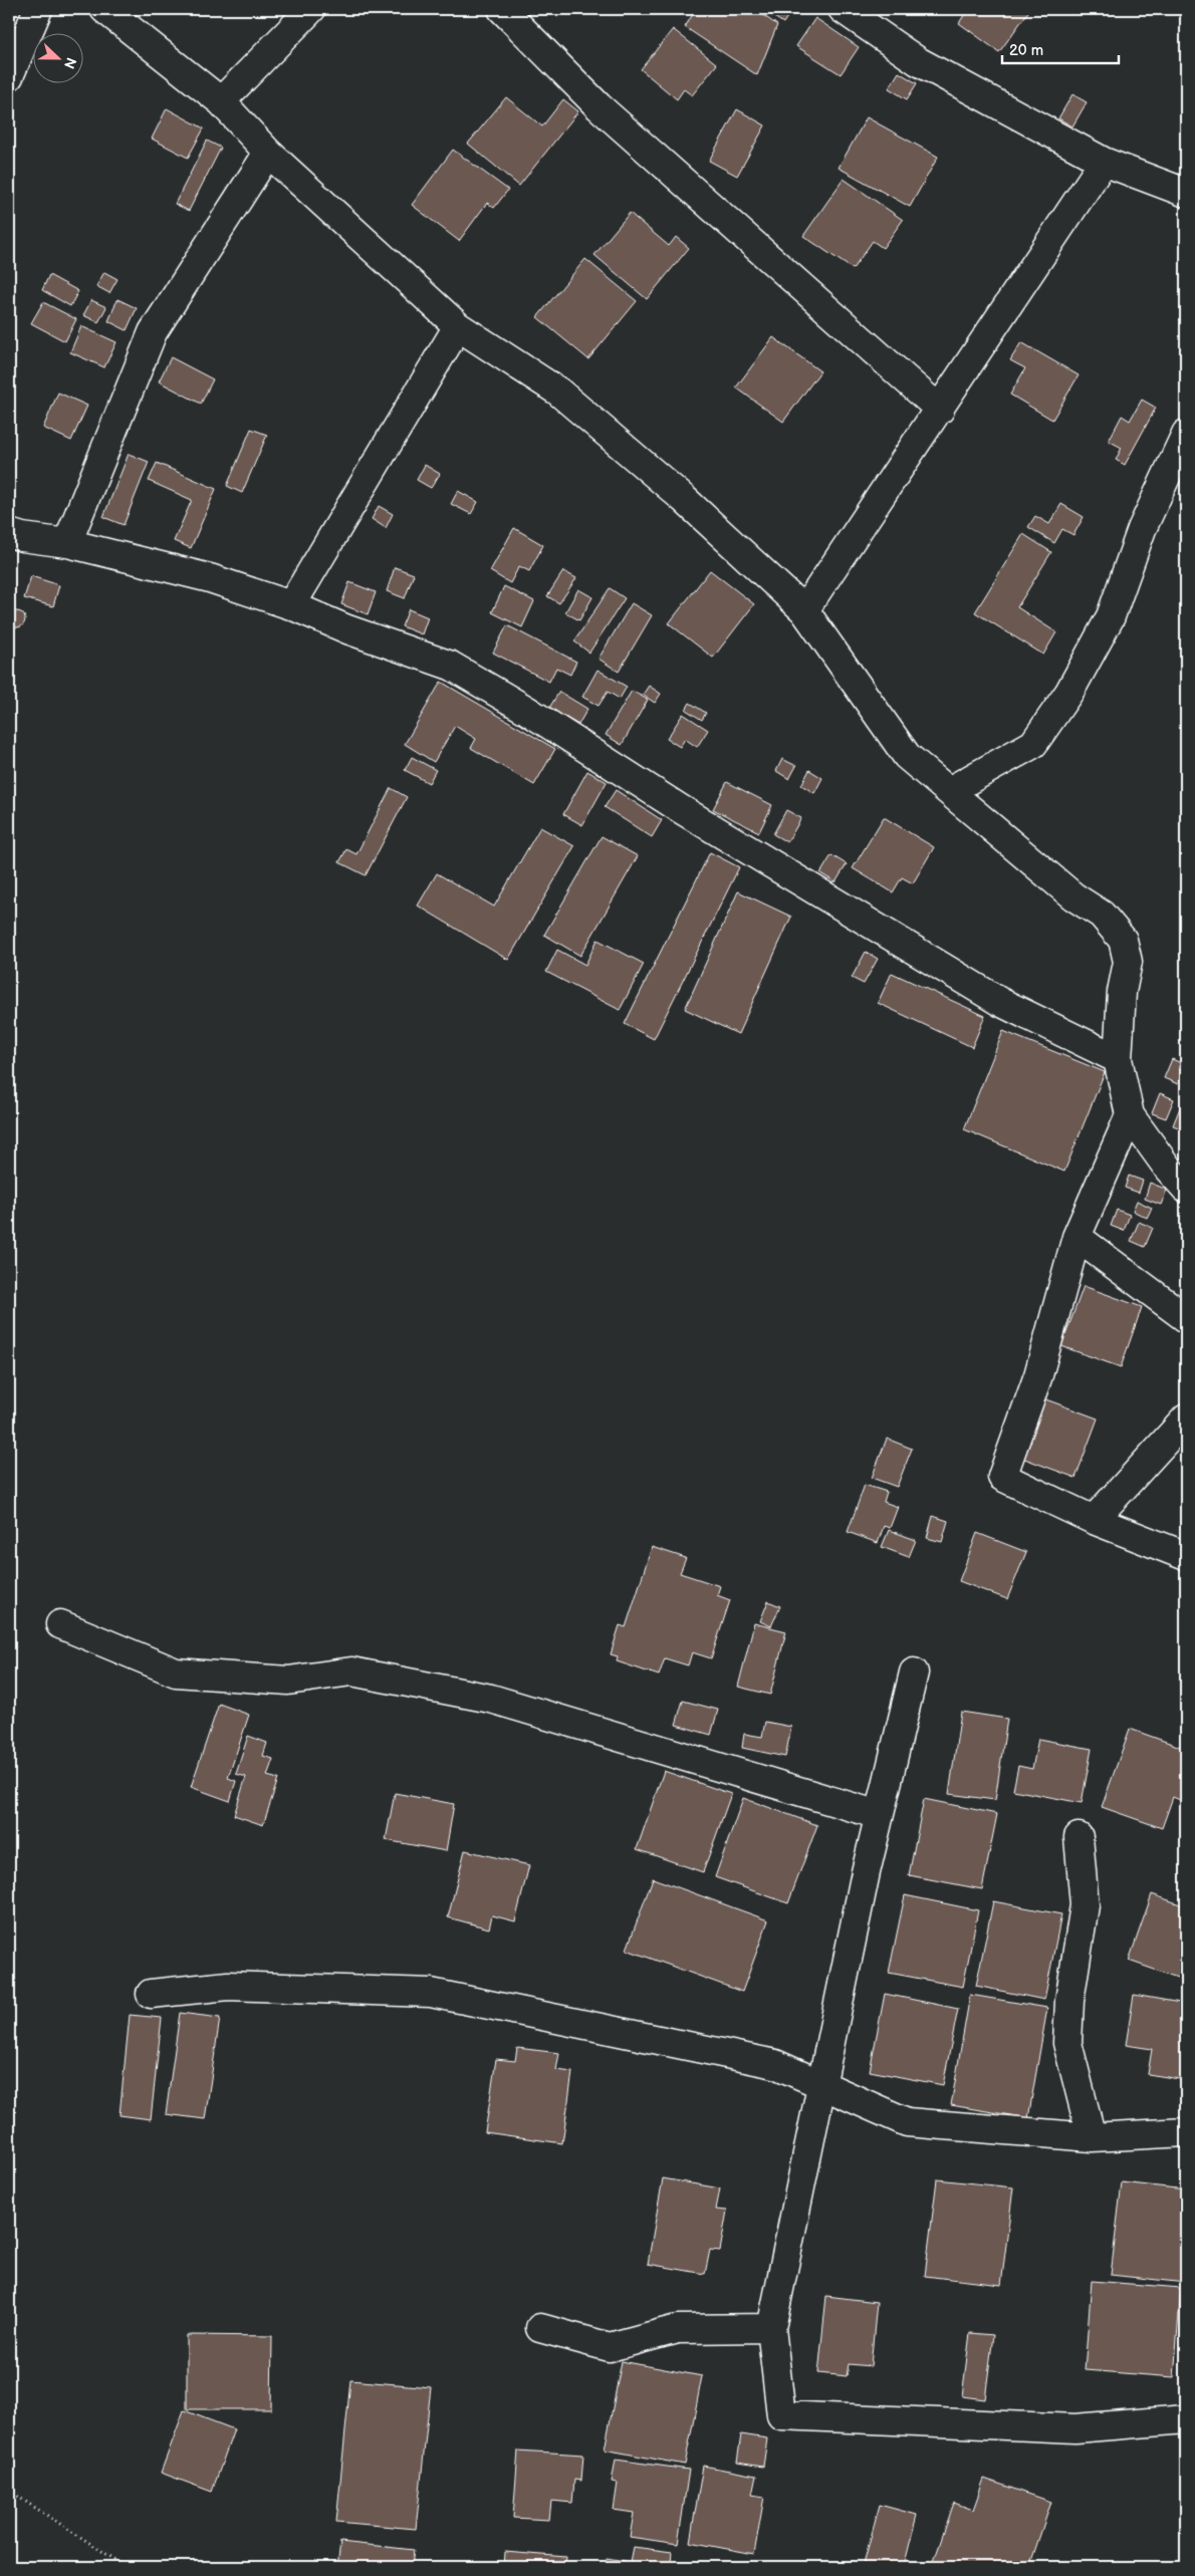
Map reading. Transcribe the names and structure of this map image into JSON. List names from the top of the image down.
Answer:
{
  "scale_bar": "20 m",
  "north": "right"
}
